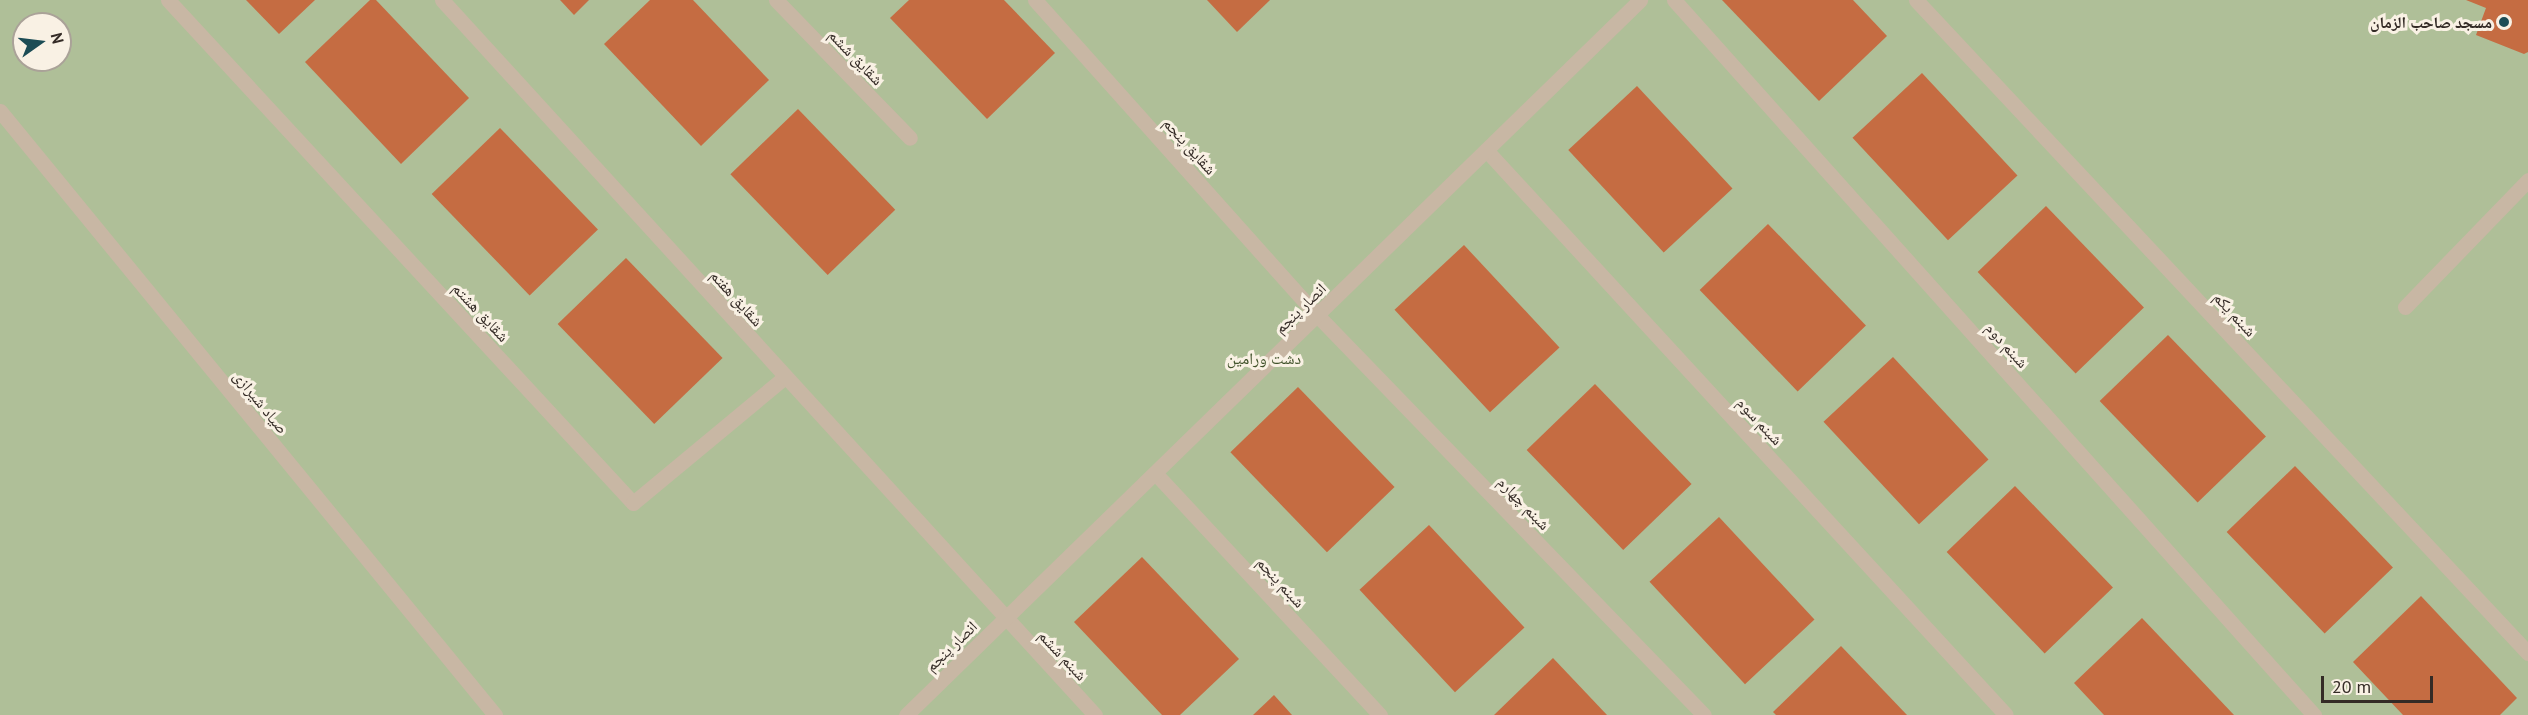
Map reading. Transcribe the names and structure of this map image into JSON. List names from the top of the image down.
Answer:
{
  "streets": {
    "street": [
      "شقایق ششم",
      "شقایق پنجم",
      "شقایق هفتم",
      "انصار پنجم",
      "شقایق هشتم",
      "شبنم یکم",
      "شبنم دوم",
      "صیاد شیرازی",
      "شبنم سوم",
      "شبنم چهارم",
      "شبنم پنجم",
      "شبنم ششم"
    ]
  },
  "crossings": [
    ["شقایق پنجم", "انصار پنجم"],
    ["شقایق پنجم", "شبنم چهارم"],
    ["شقایق هفتم", "انصار پنجم"],
    ["شقایق هفتم", "شقایق هشتم"],
    ["شقایق هفتم", "شبنم ششم"],
    ["انصار پنجم", "شبنم سوم"],
    ["انصار پنجم", "شبنم چهارم"],
    ["انصار پنجم", "شبنم پنجم"],
    ["انصار پنجم", "شبنم ششم"]
  ],
  "parks": ["دشت ورامین"],
  "places": ["مسجد صاحب الزمان"],
  "scale_bar": "20 m",
  "north": "right"
}
